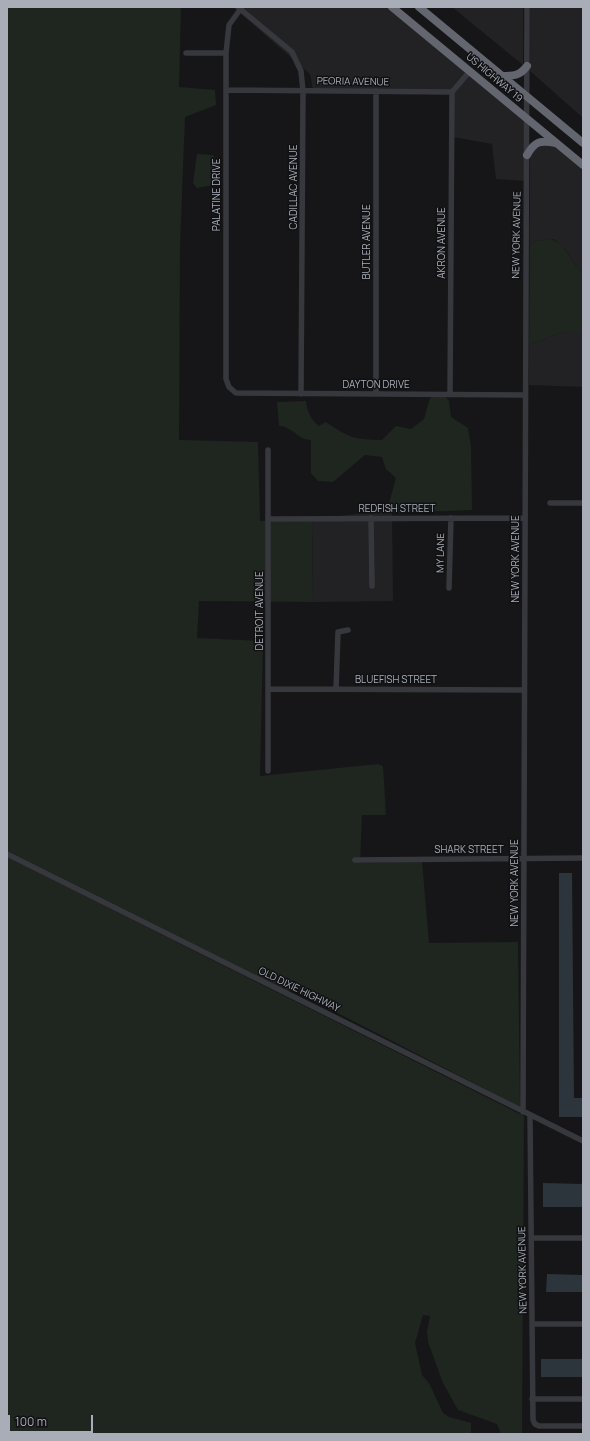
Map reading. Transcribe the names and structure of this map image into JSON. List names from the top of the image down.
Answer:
{
  "streets": {
    "highway": ["US HIGHWAY 19"],
    "street": [
      "PEORIA AVENUE",
      "CADILLAC AVENUE",
      "PALATINE DRIVE",
      "NEW YORK AVENUE",
      "BUTLER AVENUE",
      "AKRON AVENUE",
      "DAYTON DRIVE",
      "REDFISH STREET",
      "MY LANE",
      "DETROIT AVENUE",
      "BLUEFISH STREET",
      "SHARK STREET",
      "OLD DIXIE HIGHWAY"
    ]
  },
  "crossings": [
    ["US HIGHWAY 19", "NEW YORK AVENUE"],
    ["PEORIA AVENUE", "CADILLAC AVENUE"],
    ["PEORIA AVENUE", "PALATINE DRIVE"],
    ["PEORIA AVENUE", "BUTLER AVENUE"],
    ["PEORIA AVENUE", "AKRON AVENUE"],
    ["CADILLAC AVENUE", "PALATINE DRIVE"],
    ["CADILLAC AVENUE", "DAYTON DRIVE"],
    ["PALATINE DRIVE", "DAYTON DRIVE"],
    ["NEW YORK AVENUE", "DAYTON DRIVE"],
    ["NEW YORK AVENUE", "REDFISH STREET"],
    ["NEW YORK AVENUE", "BLUEFISH STREET"],
    ["NEW YORK AVENUE", "SHARK STREET"],
    ["NEW YORK AVENUE", "OLD DIXIE HIGHWAY"],
    ["BUTLER AVENUE", "DAYTON DRIVE"],
    ["AKRON AVENUE", "DAYTON DRIVE"],
    ["REDFISH STREET", "MY LANE"],
    ["REDFISH STREET", "DETROIT AVENUE"],
    ["DETROIT AVENUE", "BLUEFISH STREET"]
  ],
  "scale_bar": "100 m"
}
